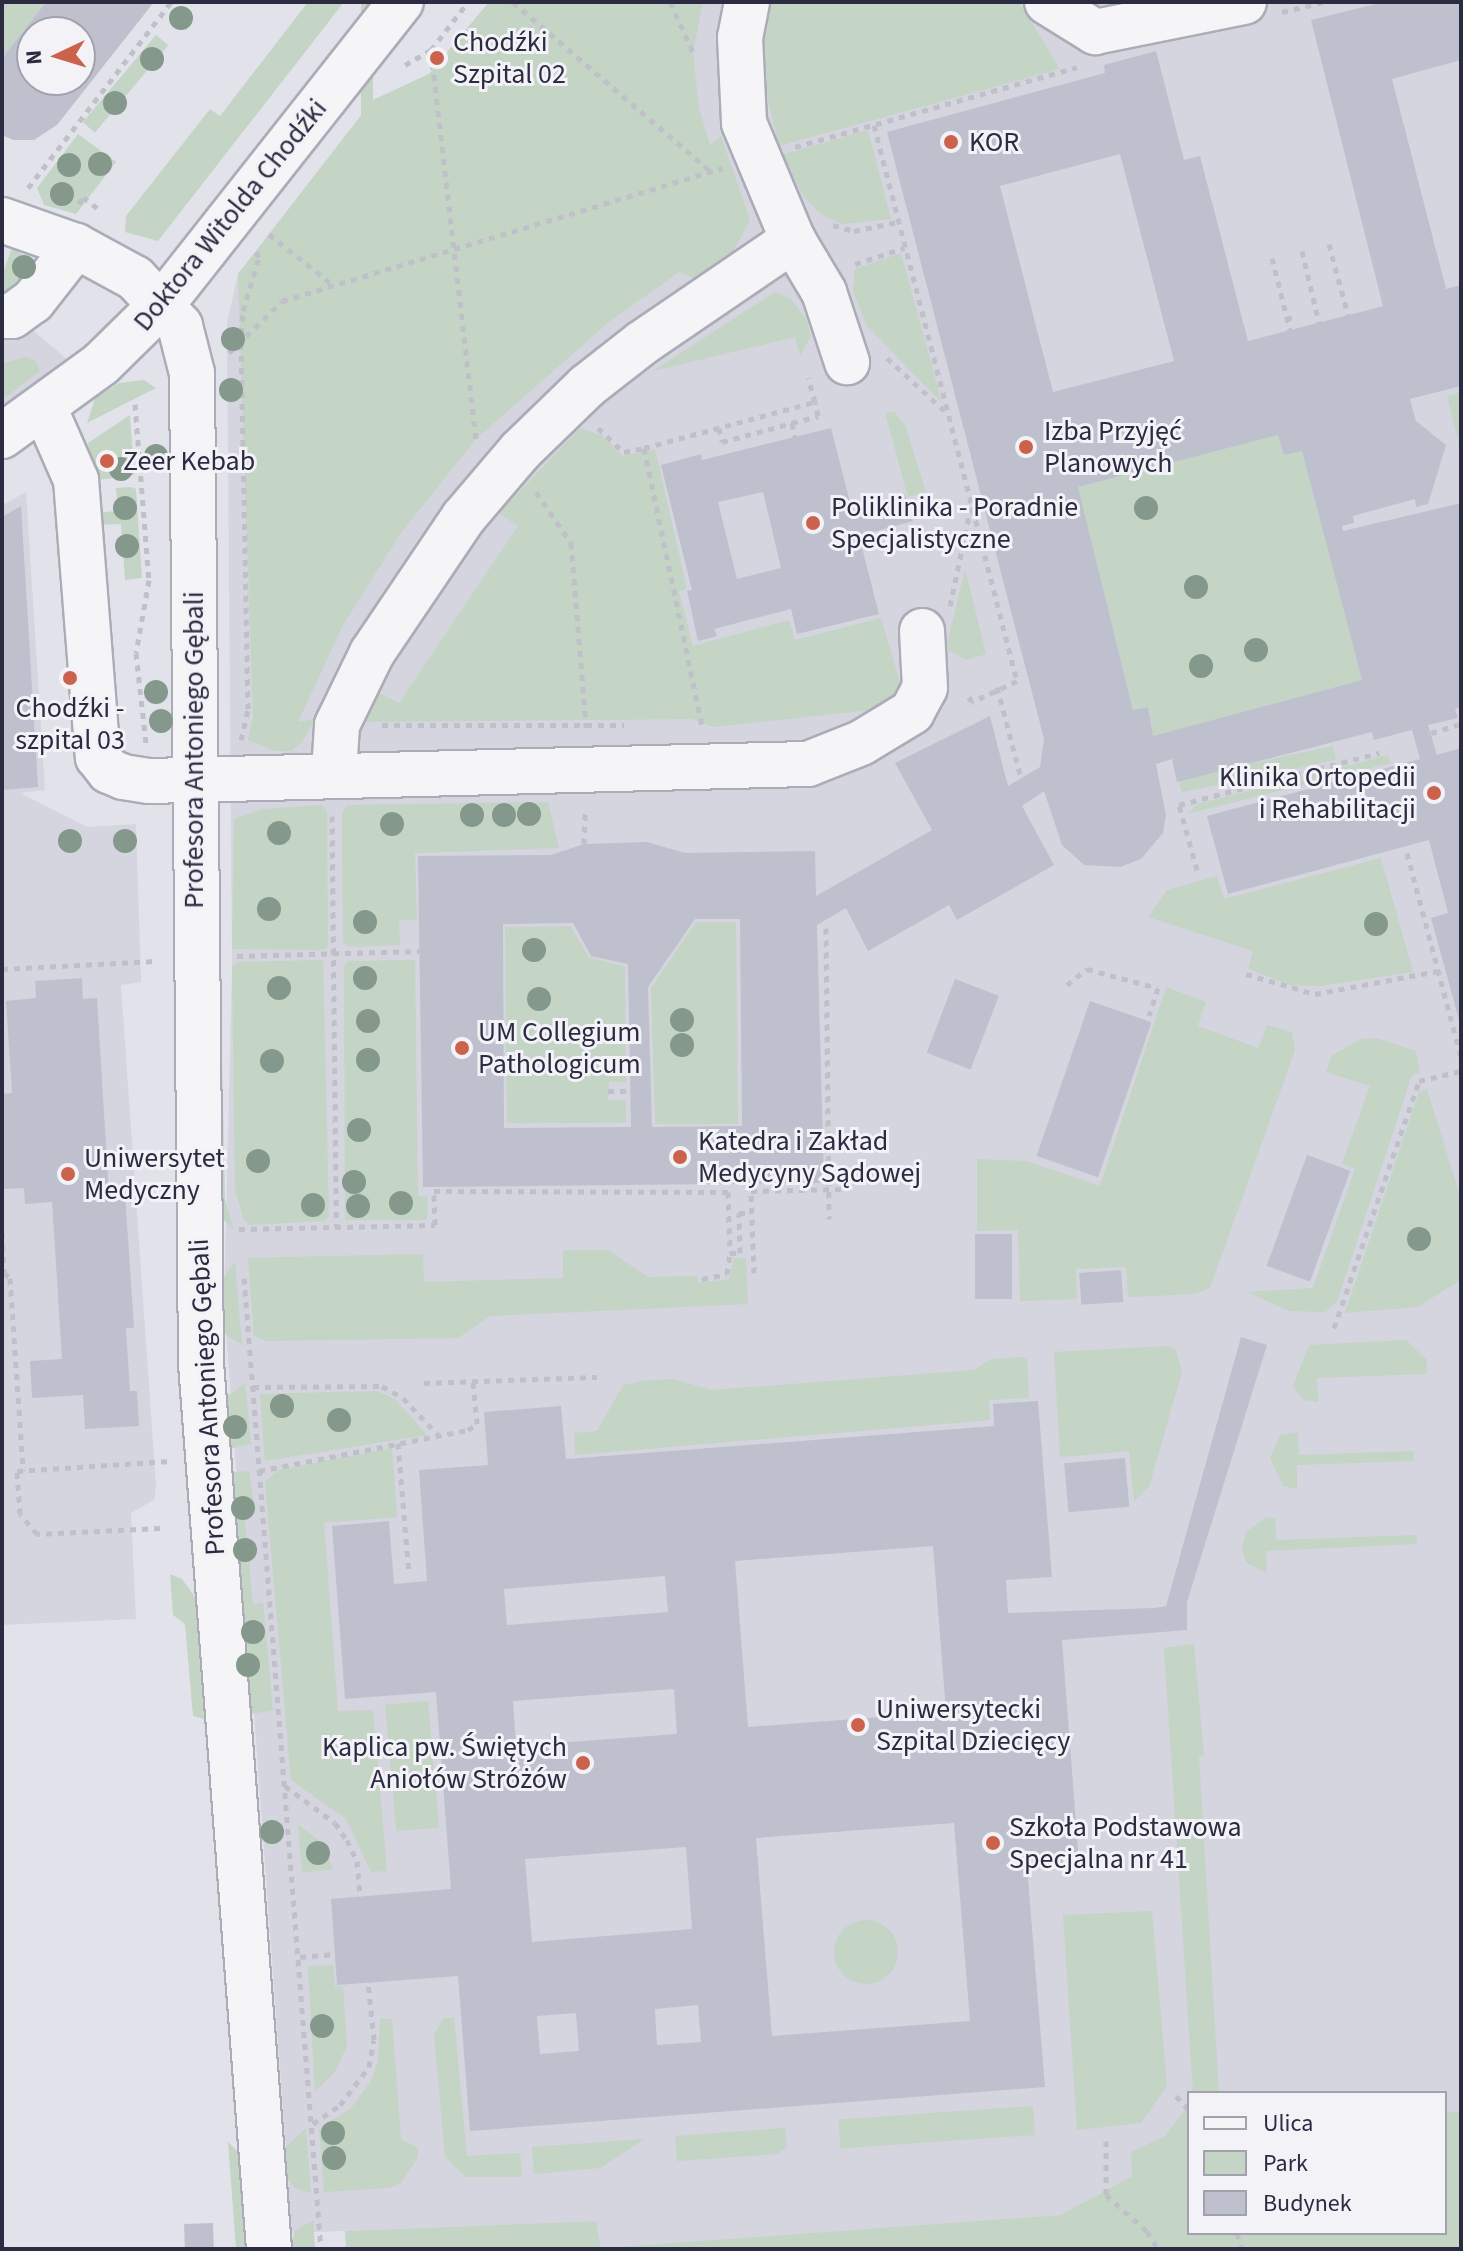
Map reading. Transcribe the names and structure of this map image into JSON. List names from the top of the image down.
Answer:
{
  "streets": {
    "street": ["Doktora Witolda Chodźki", "Profesora Antoniego Gębali"]
  },
  "crossings": [
    ["Doktora Witolda Chodźki", "Profesora Antoniego Gębali"]
  ],
  "places": [
    "Chodźki Szpital 02",
    "KOR",
    "Izba Przyjęć Planowych",
    "Zeer Kebab",
    "Poliklinika - Poradnie Specjalistyczne",
    "Chodźki - szpital 03",
    "Klinika Ortopedii i Rehabilitacji",
    "UM Collegium Pathologicum",
    "Katedra i Zakład Medycyny Sądowej",
    "Uniwersytet Medyczny",
    "Uniwersytecki Szpital Dziecięcy",
    "Kaplica pw. Świętych Aniołów Stróżów",
    "Szkoła Podstawowa Specjalna nr 41"
  ],
  "legend": ["Ulica", "Park", "Budynek"],
  "north": "left"
}
